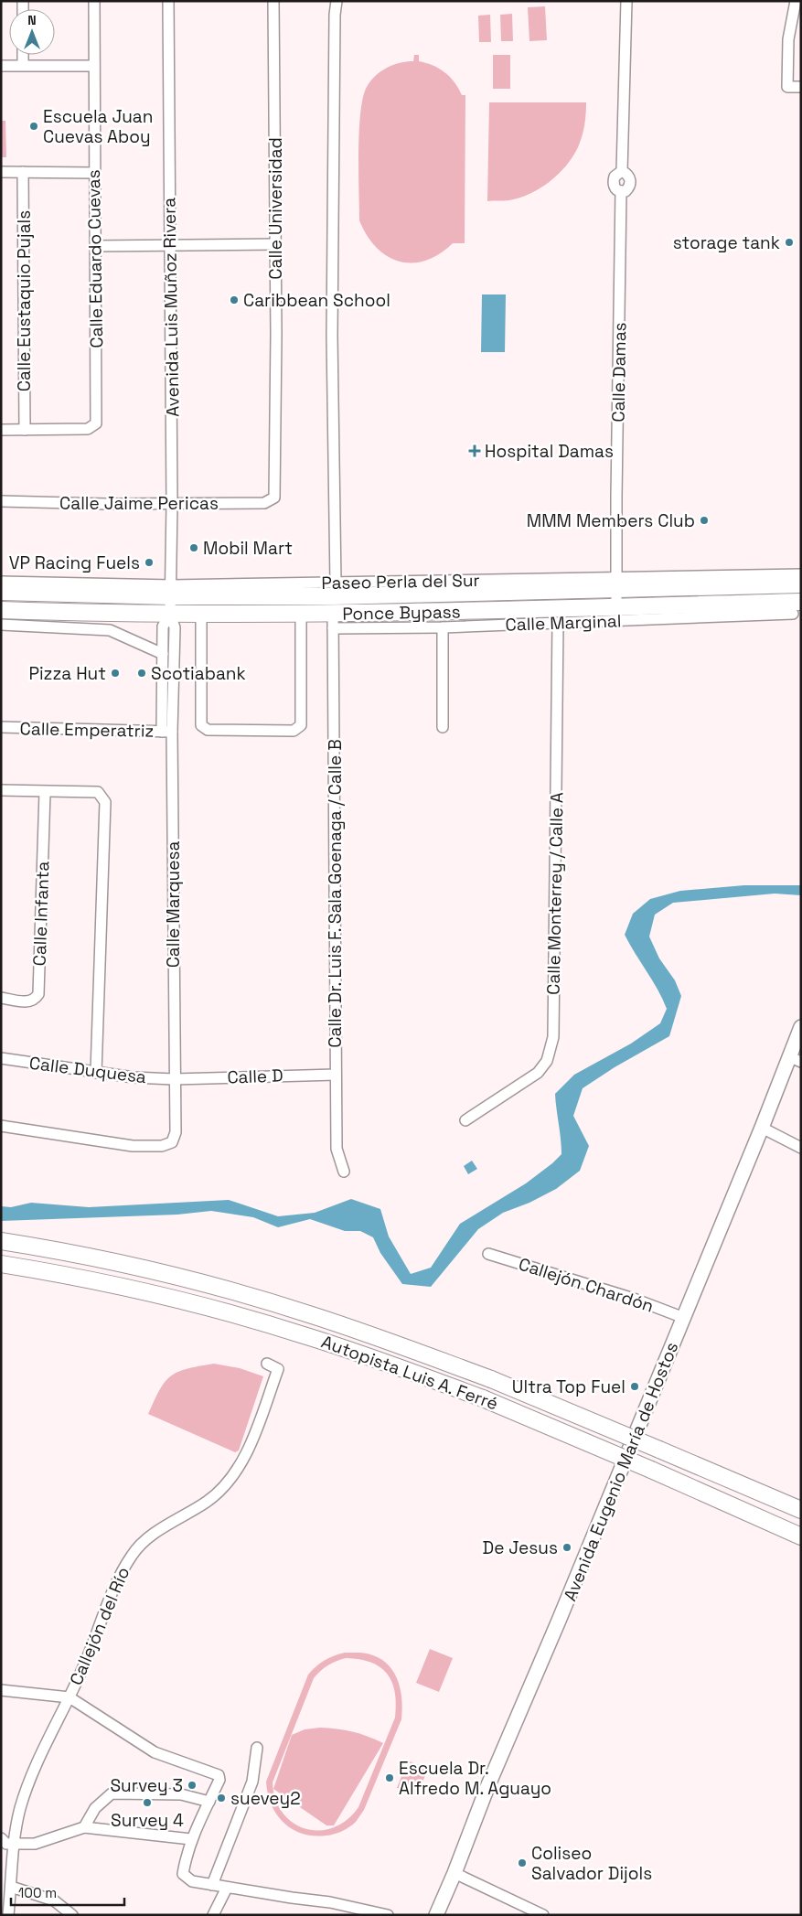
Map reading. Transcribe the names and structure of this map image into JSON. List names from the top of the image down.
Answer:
{
  "streets": {
    "highway": ["Ponce Bypass", "Autopista Luis A. Ferré"],
    "main road": ["Avenida Eugenio María de Hostos"],
    "street": [
      "Calle Universidad",
      "Calle Eduardo Cuevas",
      "Calle Eustaquio Pujals",
      "Avenida Luis Muñoz Rivera",
      "Calle Damas",
      "Calle Jaime Pericas",
      "Paseo Perla del Sur",
      "Calle Marginal",
      "Calle Emperatriz",
      "Calle Dr. Luis F. Sala Goenaga / Calle B",
      "Calle Monterrey / Calle A",
      "Calle Marquesa",
      "Calle Infanta",
      "Calle Duquesa",
      "Calle D",
      "Callejón Chardón",
      "Callejón del Río"
    ]
  },
  "crossings": [
    ["Calle Universidad", "Calle Jaime Pericas"],
    ["Calle Eduardo Cuevas", "Calle Eustaquio Pujals"],
    ["Avenida Luis Muñoz Rivera", "Calle Jaime Pericas"],
    ["Avenida Luis Muñoz Rivera", "Paseo Perla del Sur"],
    ["Avenida Luis Muñoz Rivera", "Ponce Bypass"],
    ["Avenida Luis Muñoz Rivera", "Calle Marquesa"],
    ["Calle Damas", "Paseo Perla del Sur"],
    ["Calle Damas", "Ponce Bypass"],
    ["Paseo Perla del Sur", "Ponce Bypass"],
    ["Ponce Bypass", "Calle Marginal"],
    ["Ponce Bypass", "Calle Dr. Luis F. Sala Goenaga / Calle B"],
    ["Ponce Bypass", "Calle Marquesa"],
    ["Calle Marginal", "Calle Dr. Luis F. Sala Goenaga / Calle B"],
    ["Calle Marginal", "Calle Monterrey / Calle A"],
    ["Calle Emperatriz", "Calle Marquesa"],
    ["Calle Dr. Luis F. Sala Goenaga / Calle B", "Calle D"],
    ["Calle Marquesa", "Calle Duquesa"],
    ["Calle Marquesa", "Calle D"],
    ["Calle Duquesa", "Calle D"],
    ["Callejón Chardón", "Avenida Eugenio María de Hostos"]
  ],
  "places": {
    "other": [
      "Escuela Juan Cuevas Aboy",
      "storage tank",
      "Caribbean School",
      "MMM Members Club",
      "Mobil Mart",
      "VP Racing Fuels",
      "Pizza Hut",
      "Scotiabank",
      "Ultra Top Fuel",
      "De Jesus",
      "Escuela Dr. Alfredo M. Aguayo",
      "Survey 3",
      "suevey2",
      "Survey 4",
      "Coliseo Salvador Dijols"
    ],
    "health": ["Hospital Damas"]
  },
  "scale_bar": "100 m",
  "north": "top"
}
